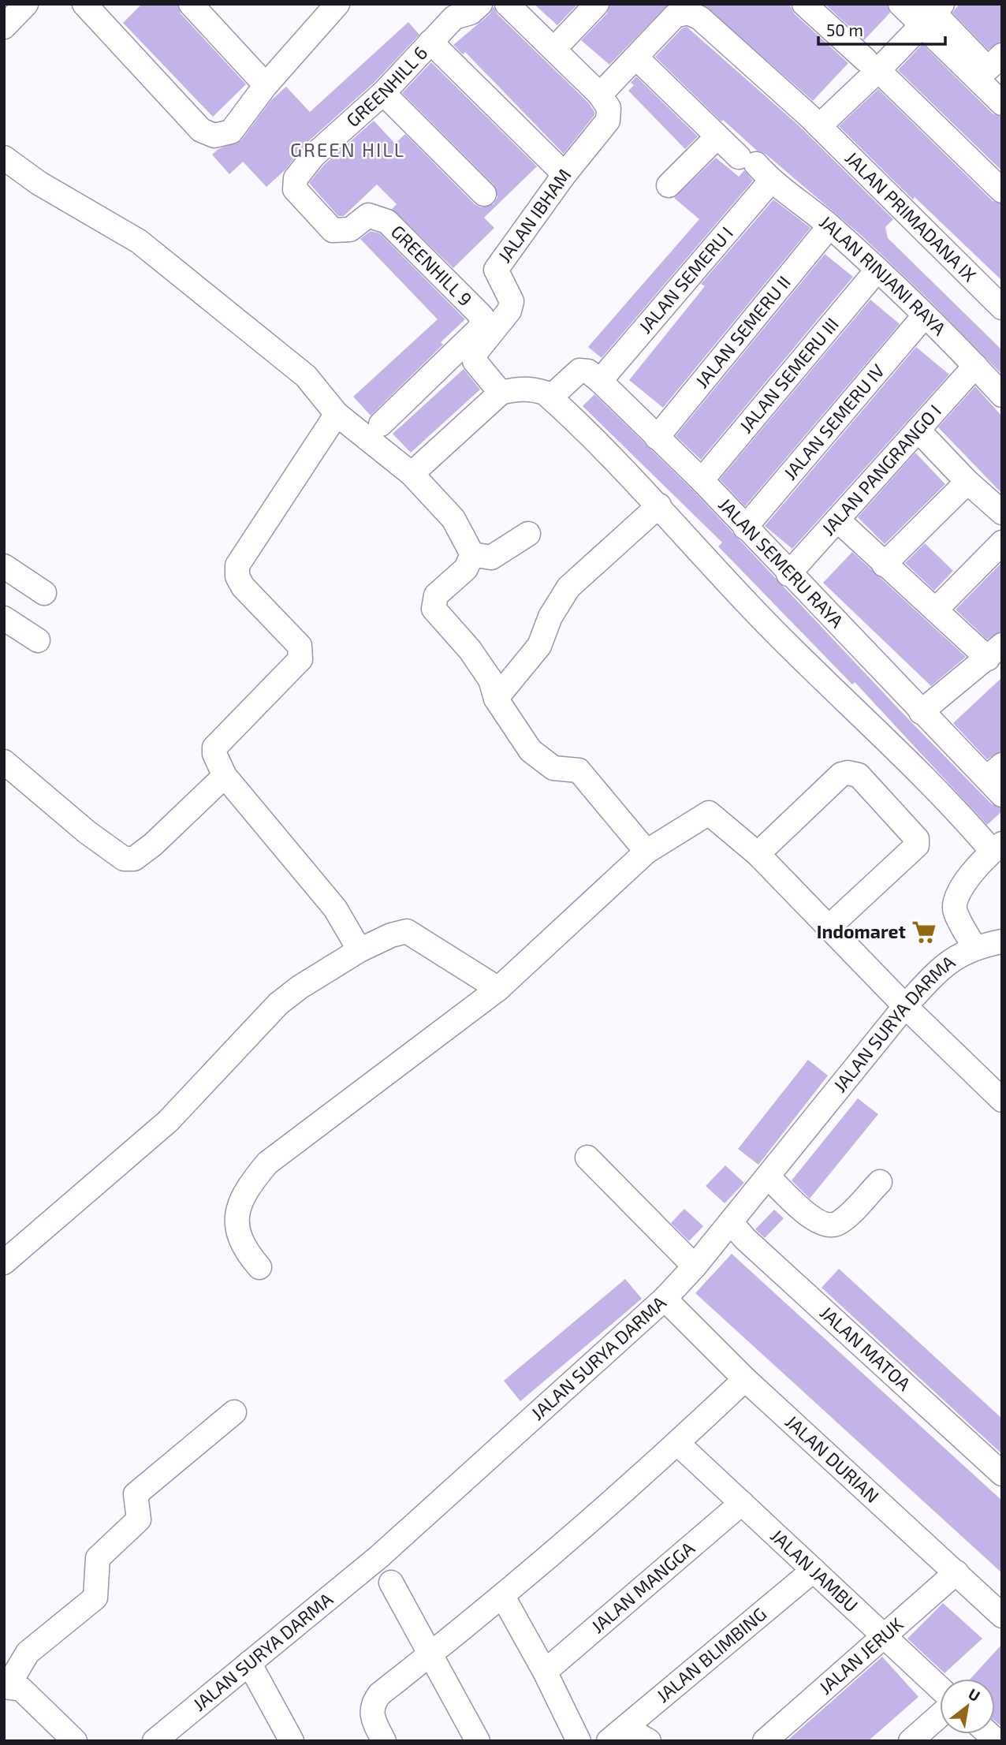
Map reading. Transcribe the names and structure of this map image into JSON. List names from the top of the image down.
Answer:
{
  "streets": {
    "street": [
      "GREENHILL 6",
      "JALAN IBHAM",
      "JALAN PRIMADANA IX",
      "GREENHILL 9",
      "JALAN RINJANI RAYA",
      "JALAN SEMERU I",
      "JALAN SEMERU II",
      "JALAN SEMERU III",
      "JALAN SEMERU IV",
      "JALAN PANGRANGO I",
      "JALAN SEMERU RAYA",
      "JALAN SURYA DARMA",
      "JALAN MATOA",
      "JALAN DURIAN",
      "JALAN JAMBU",
      "JALAN MANGGA",
      "JALAN BLIMBING",
      "JALAN JERUK"
    ]
  },
  "crossings": [
    ["GREENHILL 6", "GREENHILL 9"],
    ["JALAN IBHAM", "JALAN PRIMADANA IX"],
    ["JALAN PRIMADANA IX", "JALAN RINJANI RAYA"],
    ["JALAN RINJANI RAYA", "JALAN SEMERU I"],
    ["JALAN RINJANI RAYA", "JALAN SEMERU II"],
    ["JALAN RINJANI RAYA", "JALAN SEMERU III"],
    ["JALAN RINJANI RAYA", "JALAN SEMERU IV"],
    ["JALAN RINJANI RAYA", "JALAN PANGRANGO I"],
    ["JALAN SEMERU I", "JALAN SEMERU RAYA"],
    ["JALAN SEMERU II", "JALAN SEMERU RAYA"],
    ["JALAN SEMERU III", "JALAN SEMERU RAYA"],
    ["JALAN SEMERU IV", "JALAN SEMERU RAYA"],
    ["JALAN PANGRANGO I", "JALAN SEMERU RAYA"],
    ["JALAN SURYA DARMA", "JALAN MATOA"],
    ["JALAN SURYA DARMA", "JALAN DURIAN"],
    ["JALAN DURIAN", "JALAN JERUK"],
    ["JALAN JAMBU", "JALAN MANGGA"],
    ["JALAN JAMBU", "JALAN BLIMBING"],
    ["JALAN JAMBU", "JALAN JERUK"]
  ],
  "districts": ["GREEN HILL"],
  "places": {
    "supermarket": ["Indomaret"]
  },
  "scale_bar": "50 m",
  "north": "top right"
}
